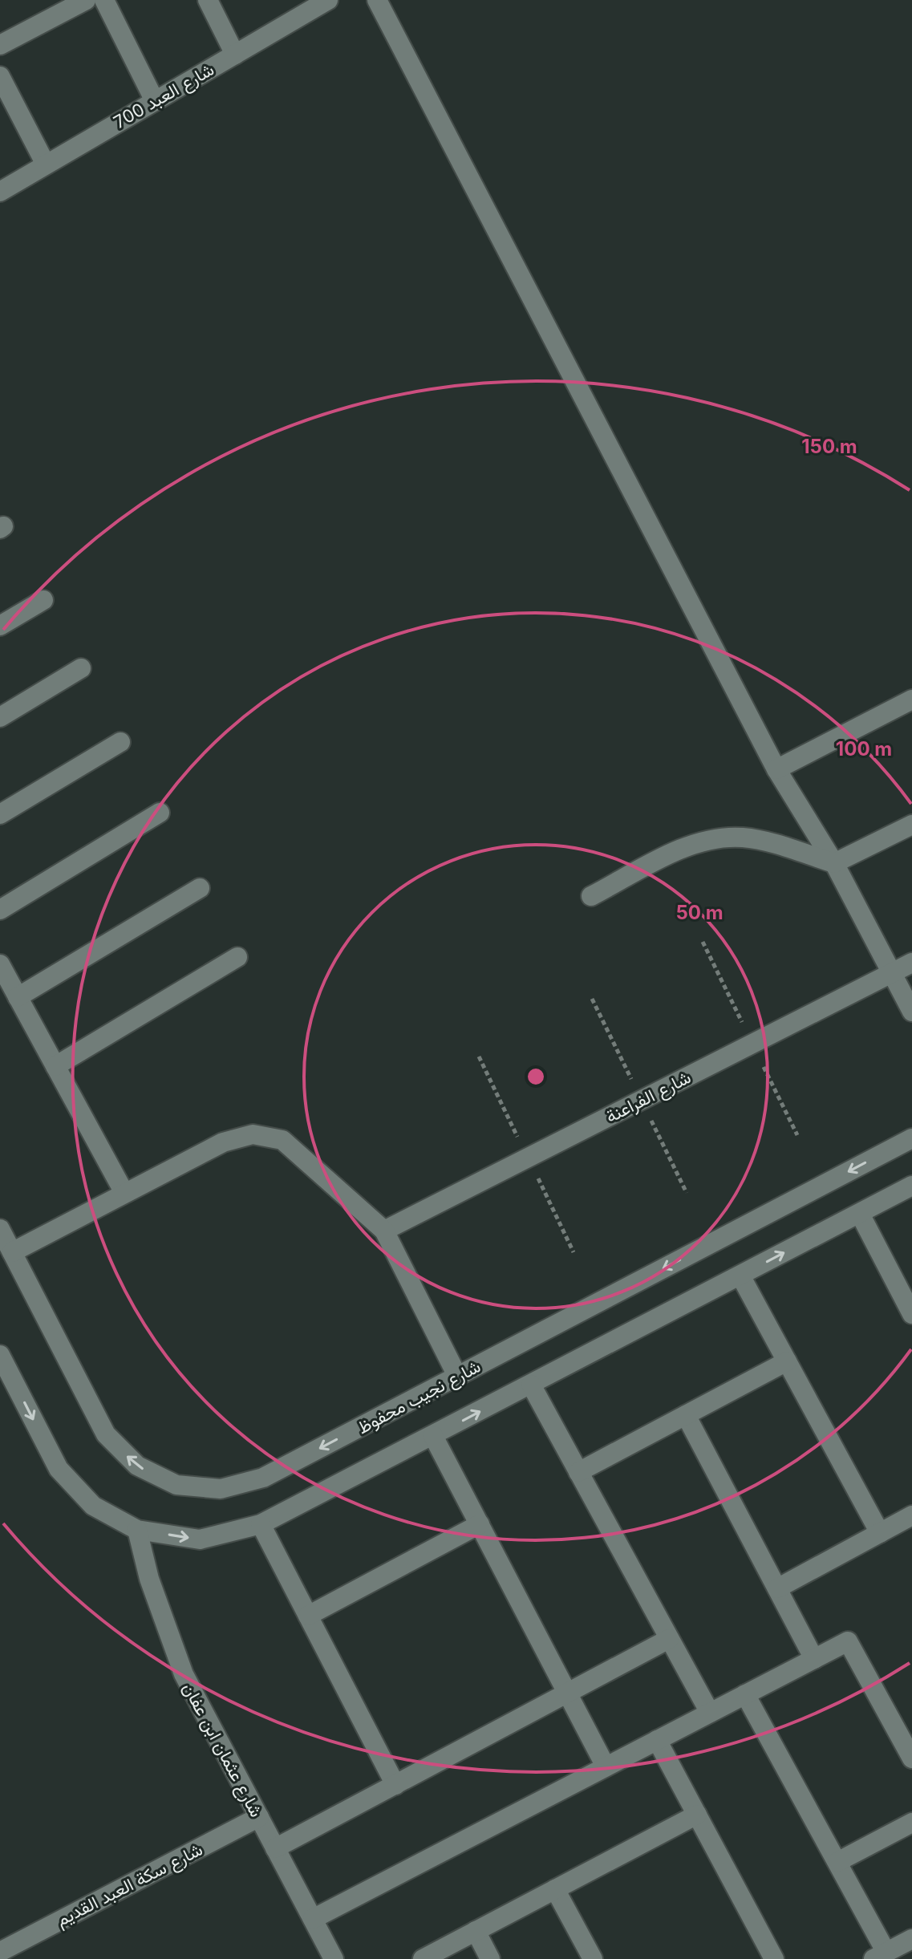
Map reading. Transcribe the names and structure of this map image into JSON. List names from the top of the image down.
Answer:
{
  "streets": {
    "street": [
      "شارع العبد 700",
      "شارع الفراعنة",
      "شارع نجيب محفوظ",
      "شارع عثمان ابن عفان",
      "شارع سكة العبد القديم"
    ]
  },
  "crossings": [
    ["شارع عثمان ابن عفان", "شارع سكة العبد القديم"]
  ],
  "rings": ["150 m", "100 m", "50 m"]
}
